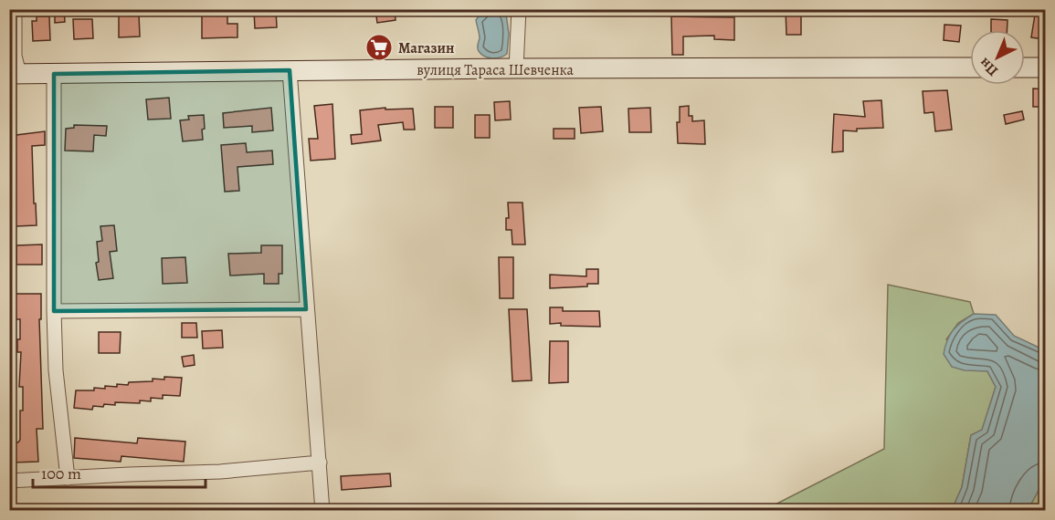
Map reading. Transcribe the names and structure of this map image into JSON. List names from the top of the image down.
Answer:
{
  "streets": {
    "street": ["вулиця Тараса Шевченка"]
  },
  "places": {
    "supermarket": ["Магазин"]
  },
  "scale_bar": "100 m",
  "north": "bottom left"
}
